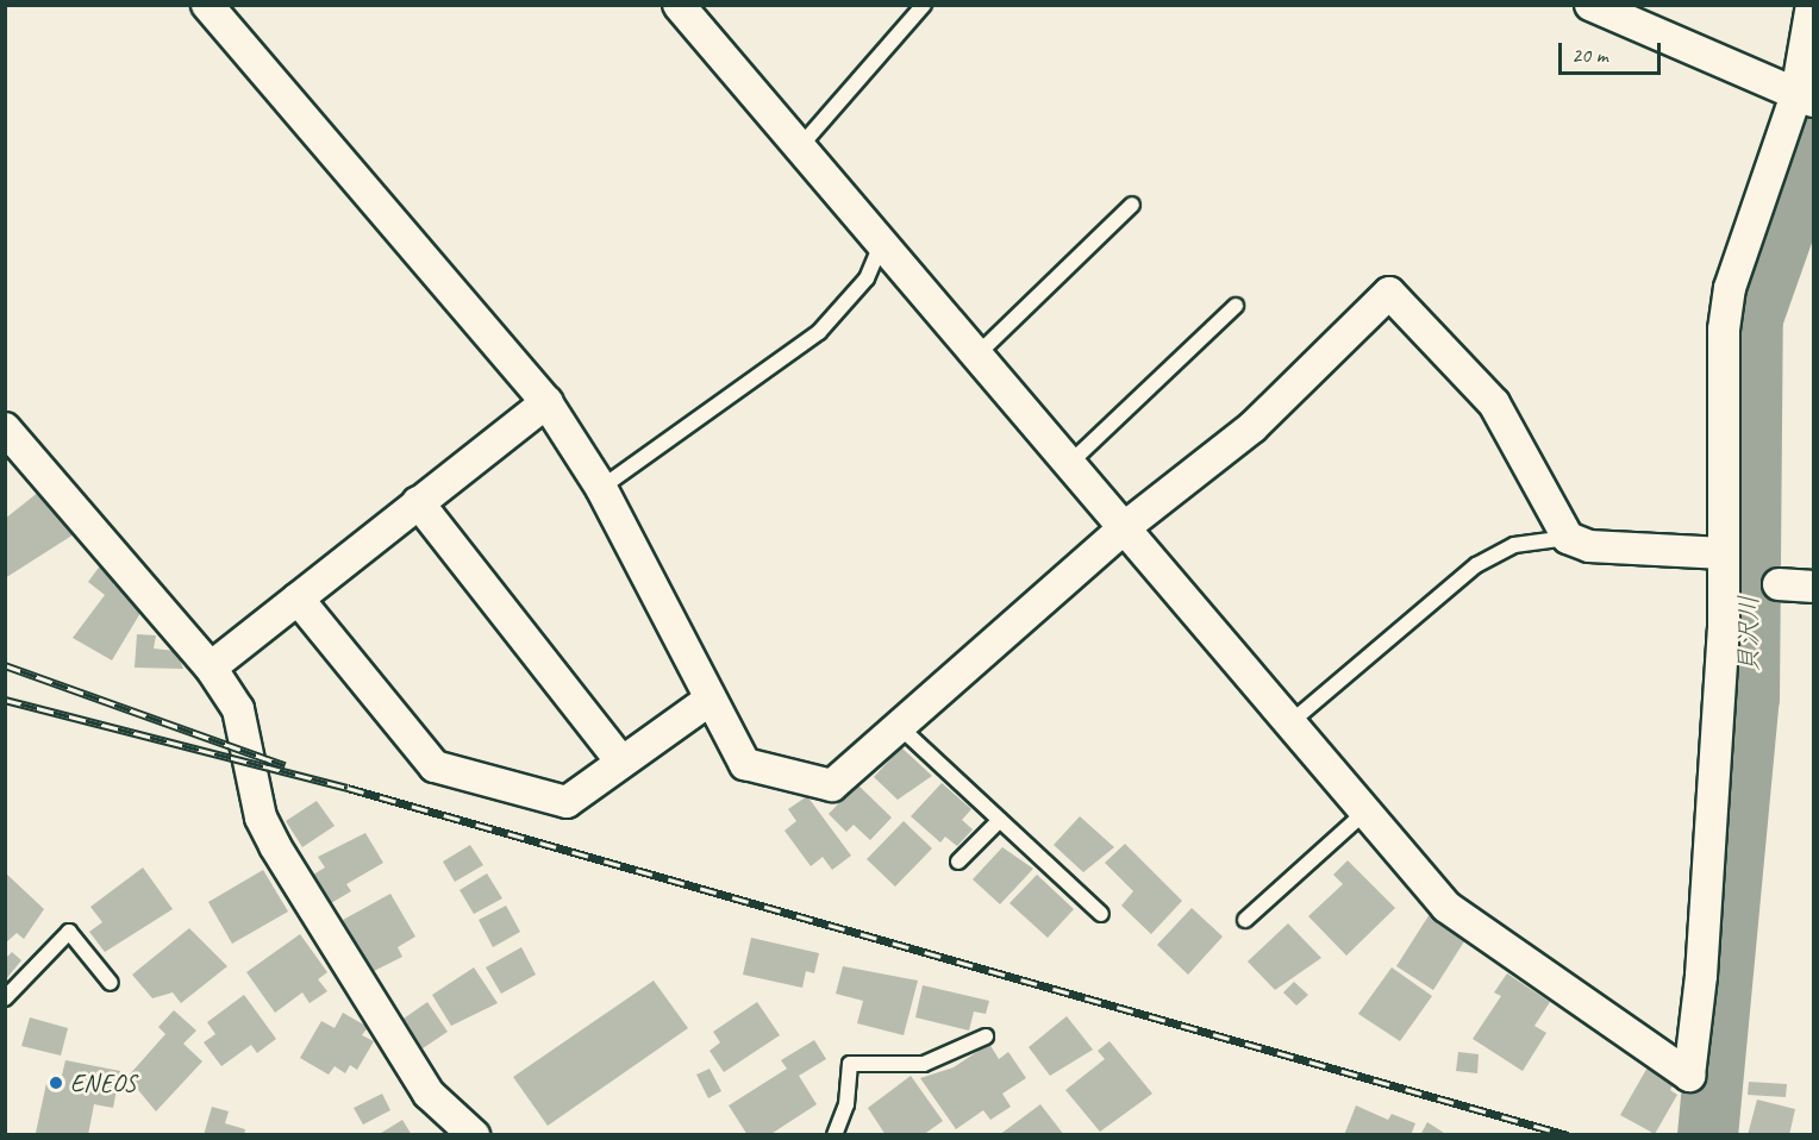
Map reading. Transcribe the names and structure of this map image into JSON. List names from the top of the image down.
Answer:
{
  "water": ["貝沢川"],
  "places": ["ENEOS"],
  "scale_bar": "20 m"
}
